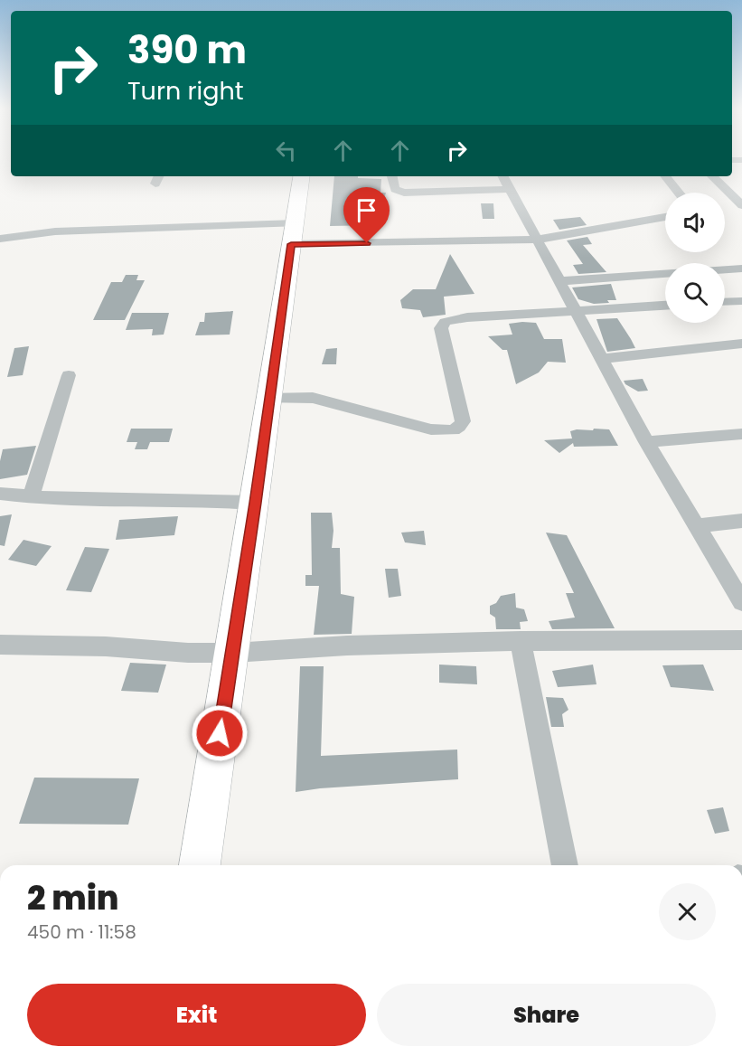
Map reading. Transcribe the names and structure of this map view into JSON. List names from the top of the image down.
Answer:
{
  "page": {
    "turn": ["390 m", "Turn right"],
    "heading": ["2 min", "450 m · 11:58"],
    "buttons": ["Exit", "Share"]
  }
}
